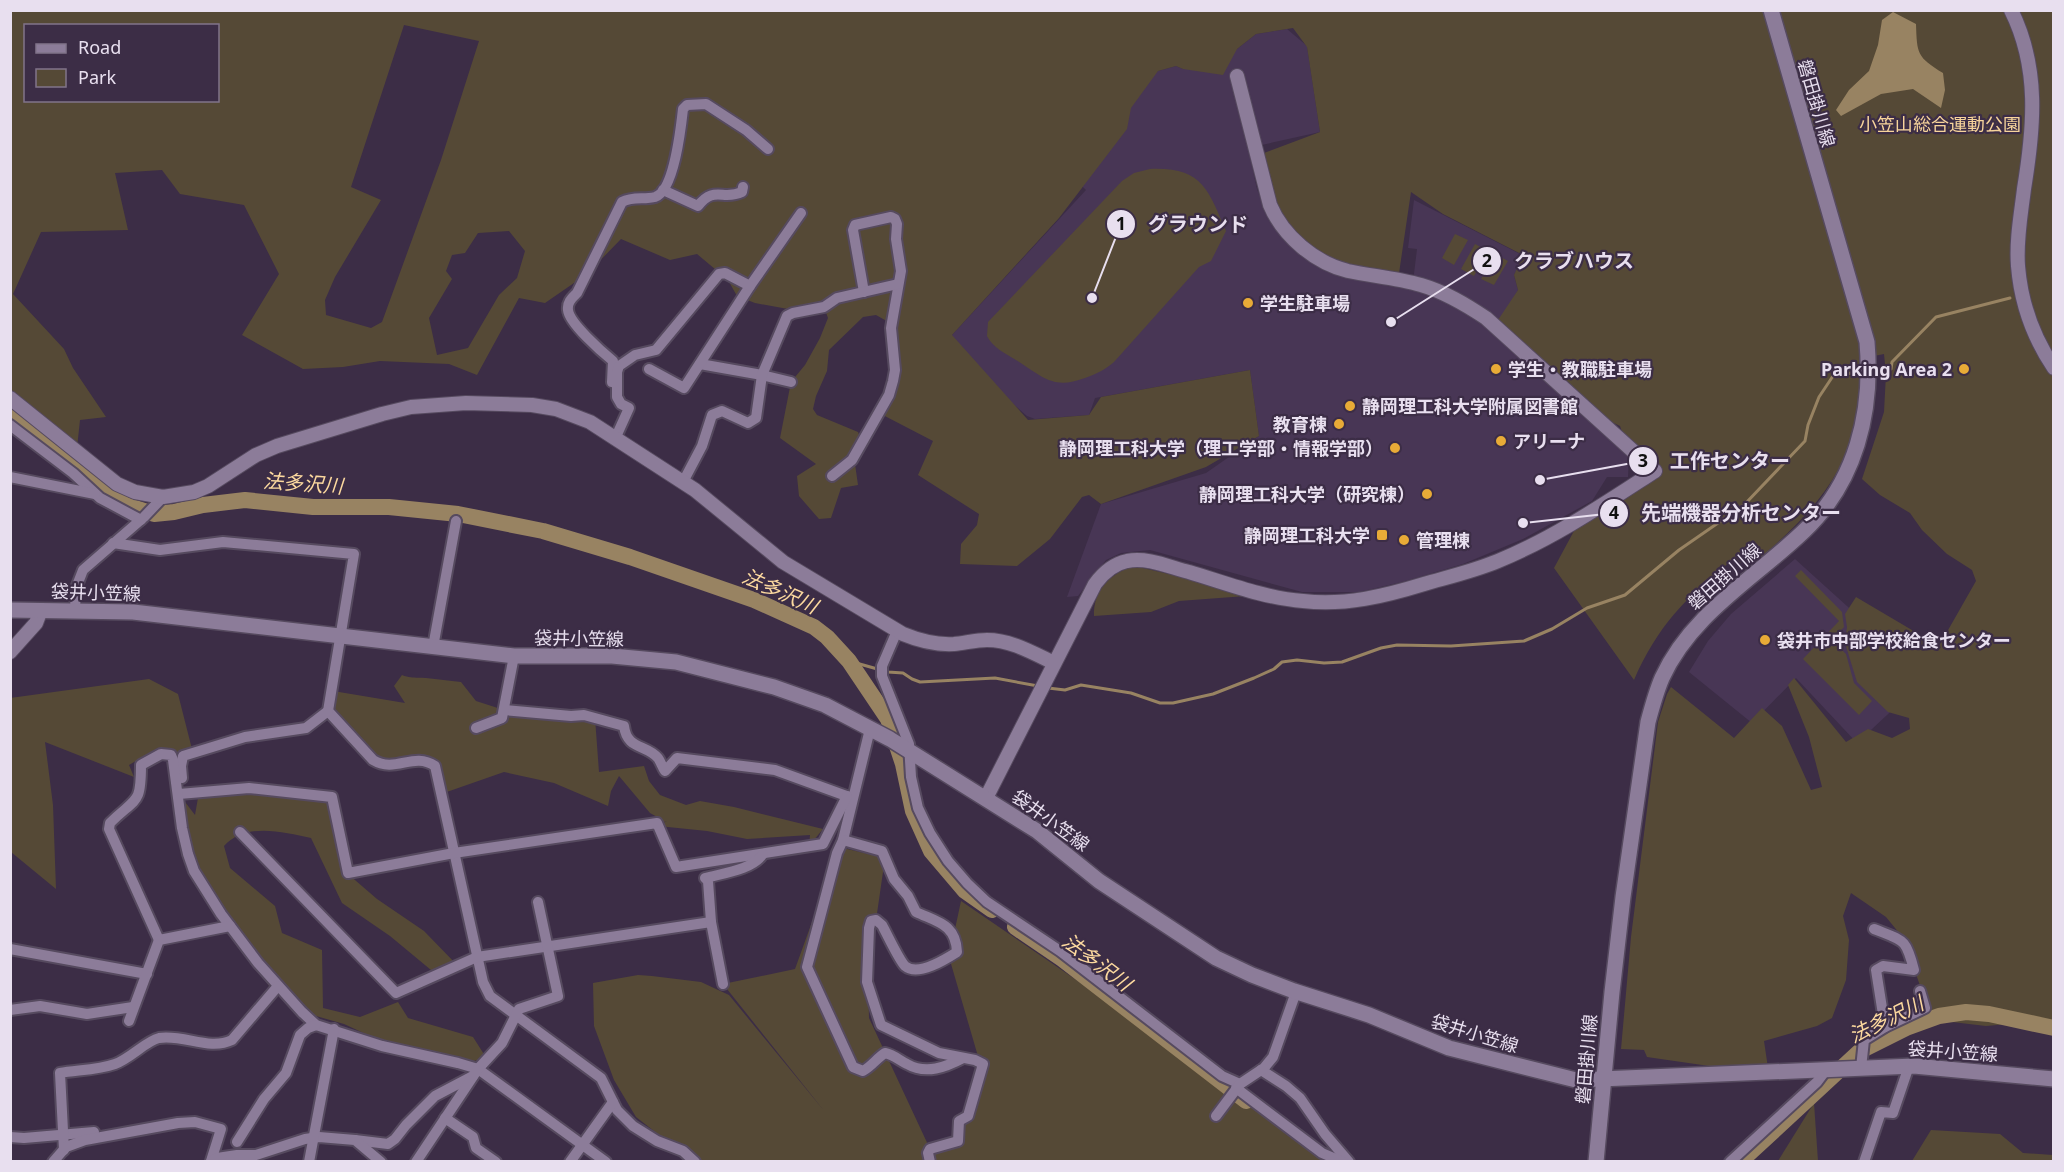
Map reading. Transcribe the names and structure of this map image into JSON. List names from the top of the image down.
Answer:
{
  "streets": {
    "main road": ["磐田掛川線", "袋井小笠線"]
  },
  "crossings": [
    ["磐田掛川線", "袋井小笠線"]
  ],
  "water": ["法多沢川"],
  "parks": ["小笠山総合運動公園"],
  "places": {
    "other": [
      "グラウンド",
      "学生駐車場",
      "クラブハウス",
      "学生・教職駐車場",
      "Parking Area 2",
      "静岡理工科大学附属図書館",
      "教育棟",
      "アリーナ",
      "静岡理工科大学（理工学部・情報学部）",
      "工作センター",
      "静岡理工科大学（研究棟）",
      "先端機器分析センター",
      "管理棟",
      "袋井市中部学校給食センター"
    ],
    "transit": ["静岡理工科大学"]
  },
  "legend": ["Road", "Park"]
}
